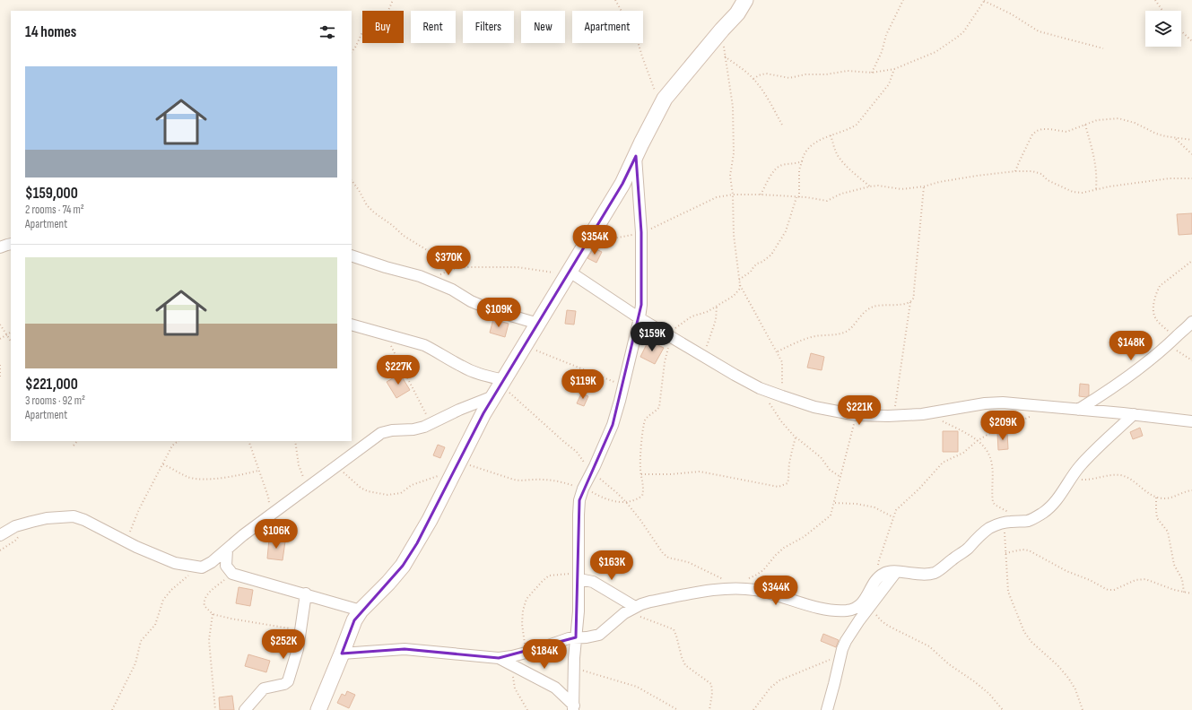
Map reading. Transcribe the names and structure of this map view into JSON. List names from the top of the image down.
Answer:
{
  "page": {
    "chip": [
      "Buy",
      "Rent",
      "Filters",
      "New",
      "Apartment"
    ],
    "heading": "14 homes",
    "list": [
      {
        "name": "$159,000",
        "note": "2 rooms · 74 m² · Apartment"
      },
      {
        "name": "$221,000",
        "note": "3 rooms · 92 m² · Apartment"
      }
    ],
    "price": [
      "$354K",
      "$370K",
      "$109K",
      "$159K",
      "$148K",
      "$227K",
      "$119K",
      "$221K",
      "$209K",
      "$106K",
      "$163K",
      "$344K",
      "$252K",
      "$184K"
    ]
  }
}
